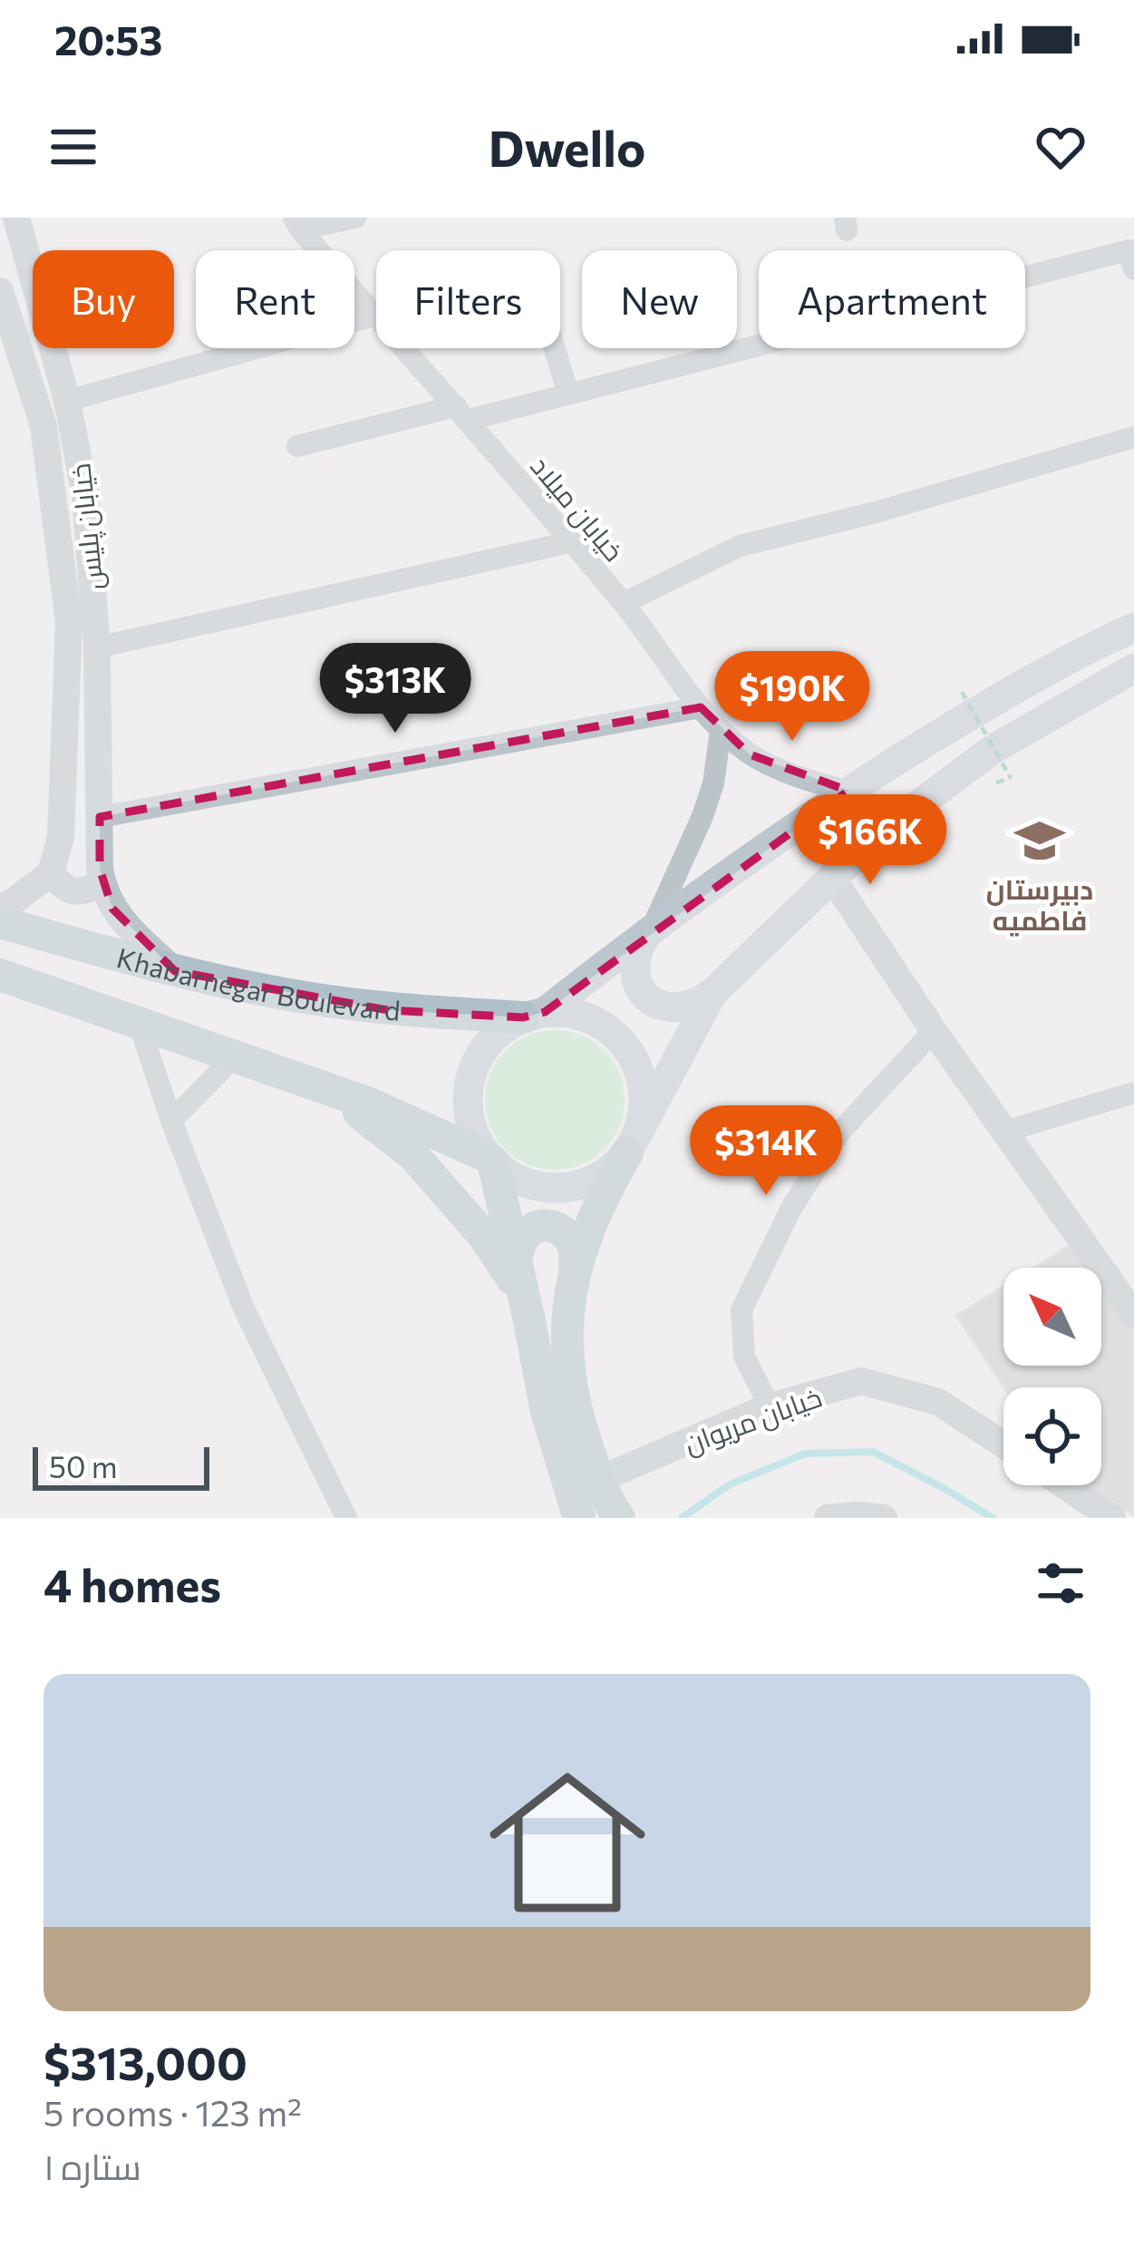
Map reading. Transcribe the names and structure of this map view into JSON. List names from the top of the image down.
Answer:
{
  "streets": {
    "main road": ["Khabarnegar Boulevard"],
    "street": ["خیابان میلاد", "خیابان پلیس", "خیابان مریوان"]
  },
  "places": {
    "school or university": ["دبیرستان فاطمیه"]
  },
  "scale_bar": "50 m",
  "north": "top left",
  "page": {
    "status": "20:53",
    "header": "Dwello",
    "chip": [
      "Buy",
      "Rent",
      "Filters",
      "New",
      "Apartment"
    ],
    "price": [
      "$313K",
      "$190K",
      "$166K",
      "$314K"
    ],
    "scale": "50 m",
    "heading": "4 homes",
    "list": [
      {
        "name": "$313,000",
        "note": "5 rooms · 123 m² · ستاره ۱"
      }
    ]
  }
}
